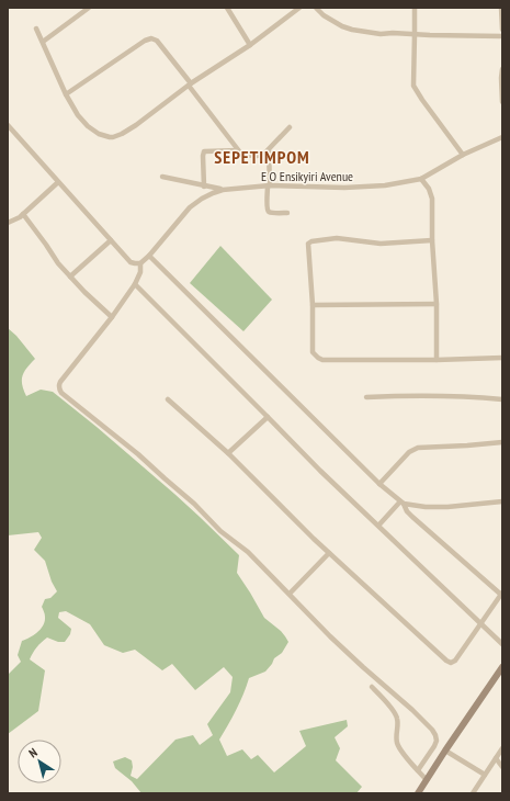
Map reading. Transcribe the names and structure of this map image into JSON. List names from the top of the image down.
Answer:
{
  "streets": {
    "street": ["E O Ensikyiri Avenue"]
  },
  "districts": ["SEPETIMPOM"],
  "north": "top left"
}
